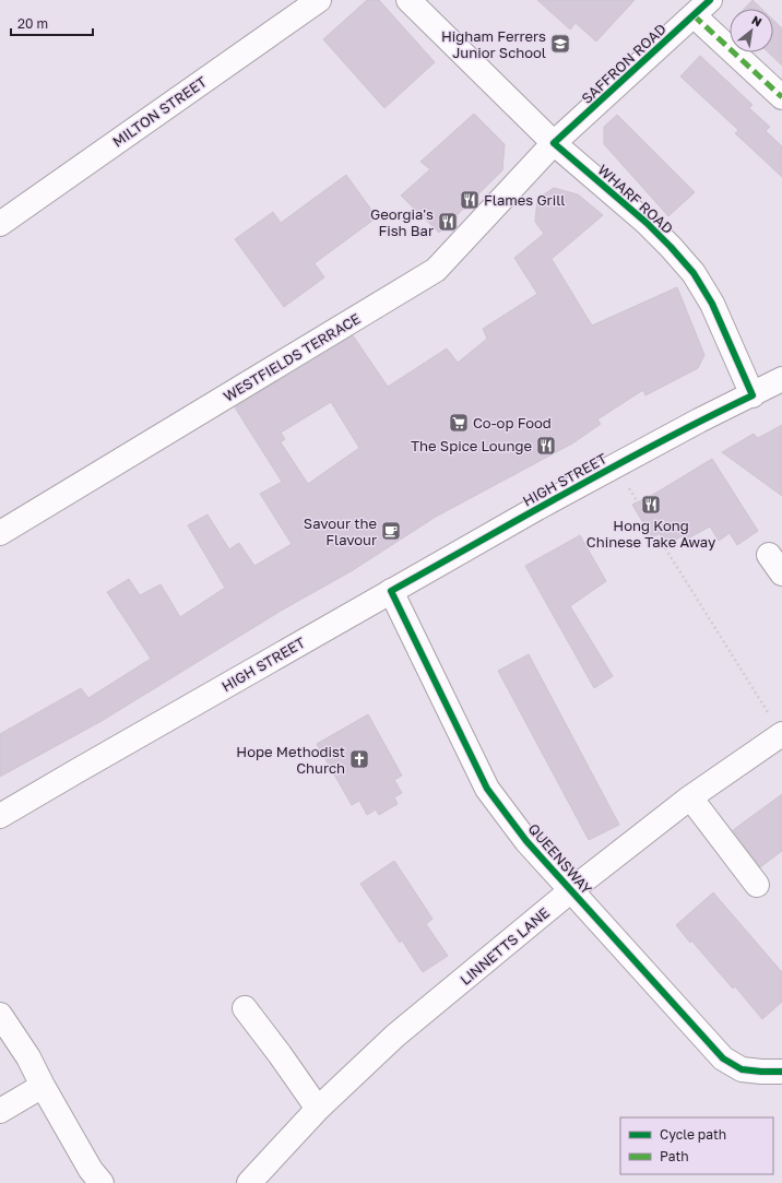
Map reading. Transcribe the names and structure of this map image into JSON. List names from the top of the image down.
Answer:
{
  "streets": {
    "street": [
      "SAFFRON ROAD",
      "MILTON STREET",
      "WHARF ROAD",
      "WESTFIELDS TERRACE",
      "HIGH STREET",
      "QUEENSWAY",
      "LINNETTS LANE"
    ]
  },
  "crossings": [
    ["SAFFRON ROAD", "WHARF ROAD"],
    ["SAFFRON ROAD", "WESTFIELDS TERRACE"],
    ["WHARF ROAD", "WESTFIELDS TERRACE"],
    ["WHARF ROAD", "HIGH STREET"],
    ["HIGH STREET", "QUEENSWAY"],
    ["QUEENSWAY", "LINNETTS LANE"]
  ],
  "places": {
    "school or university": ["Higham Ferrers Junior School"],
    "restaurant": [
      "Flames Grill",
      "Georgia's Fish Bar",
      "The Spice Lounge",
      "Hong Kong Chinese Take Away"
    ],
    "supermarket": ["Co-op Food"],
    "cafe": ["Savour the Flavour"],
    "church": ["Hope Methodist Church"]
  },
  "legend": ["Cycle path", "Path"],
  "scale_bar": "20 m",
  "north": "top right"
}
